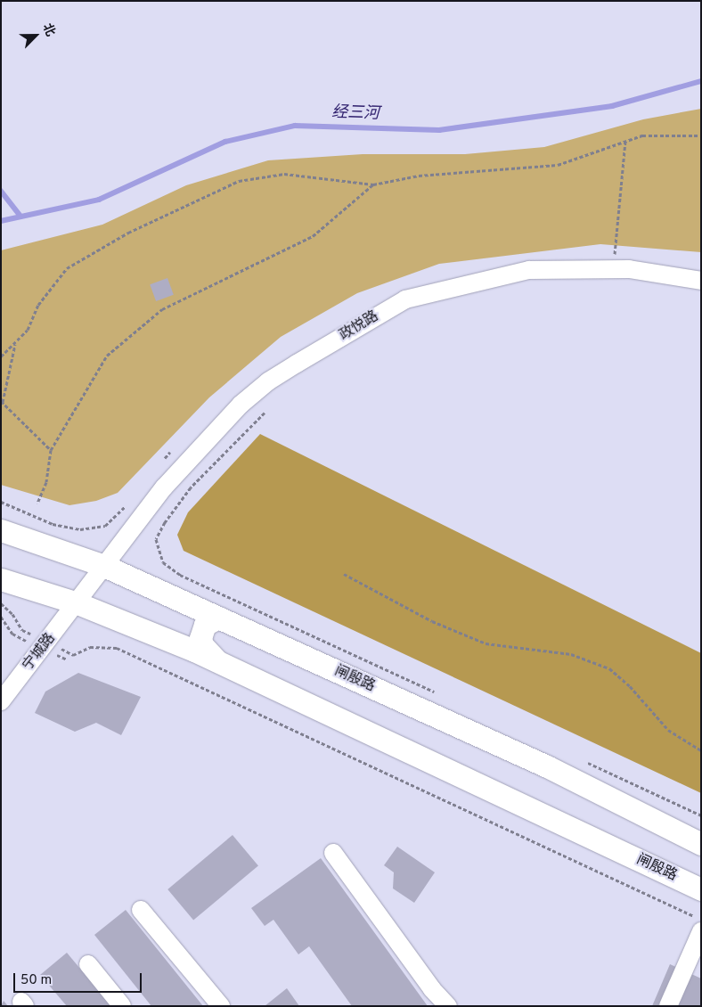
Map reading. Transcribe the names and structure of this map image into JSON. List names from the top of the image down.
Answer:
{
  "streets": {
    "main road": ["闸殷路"],
    "street": ["政悦路", "宁城路"]
  },
  "crossings": [
    ["政悦路", "宁城路"],
    ["政悦路", "闸殷路"],
    ["宁城路", "闸殷路"]
  ],
  "water": ["经三河"],
  "scale_bar": "50 m",
  "north": "top right"
}
